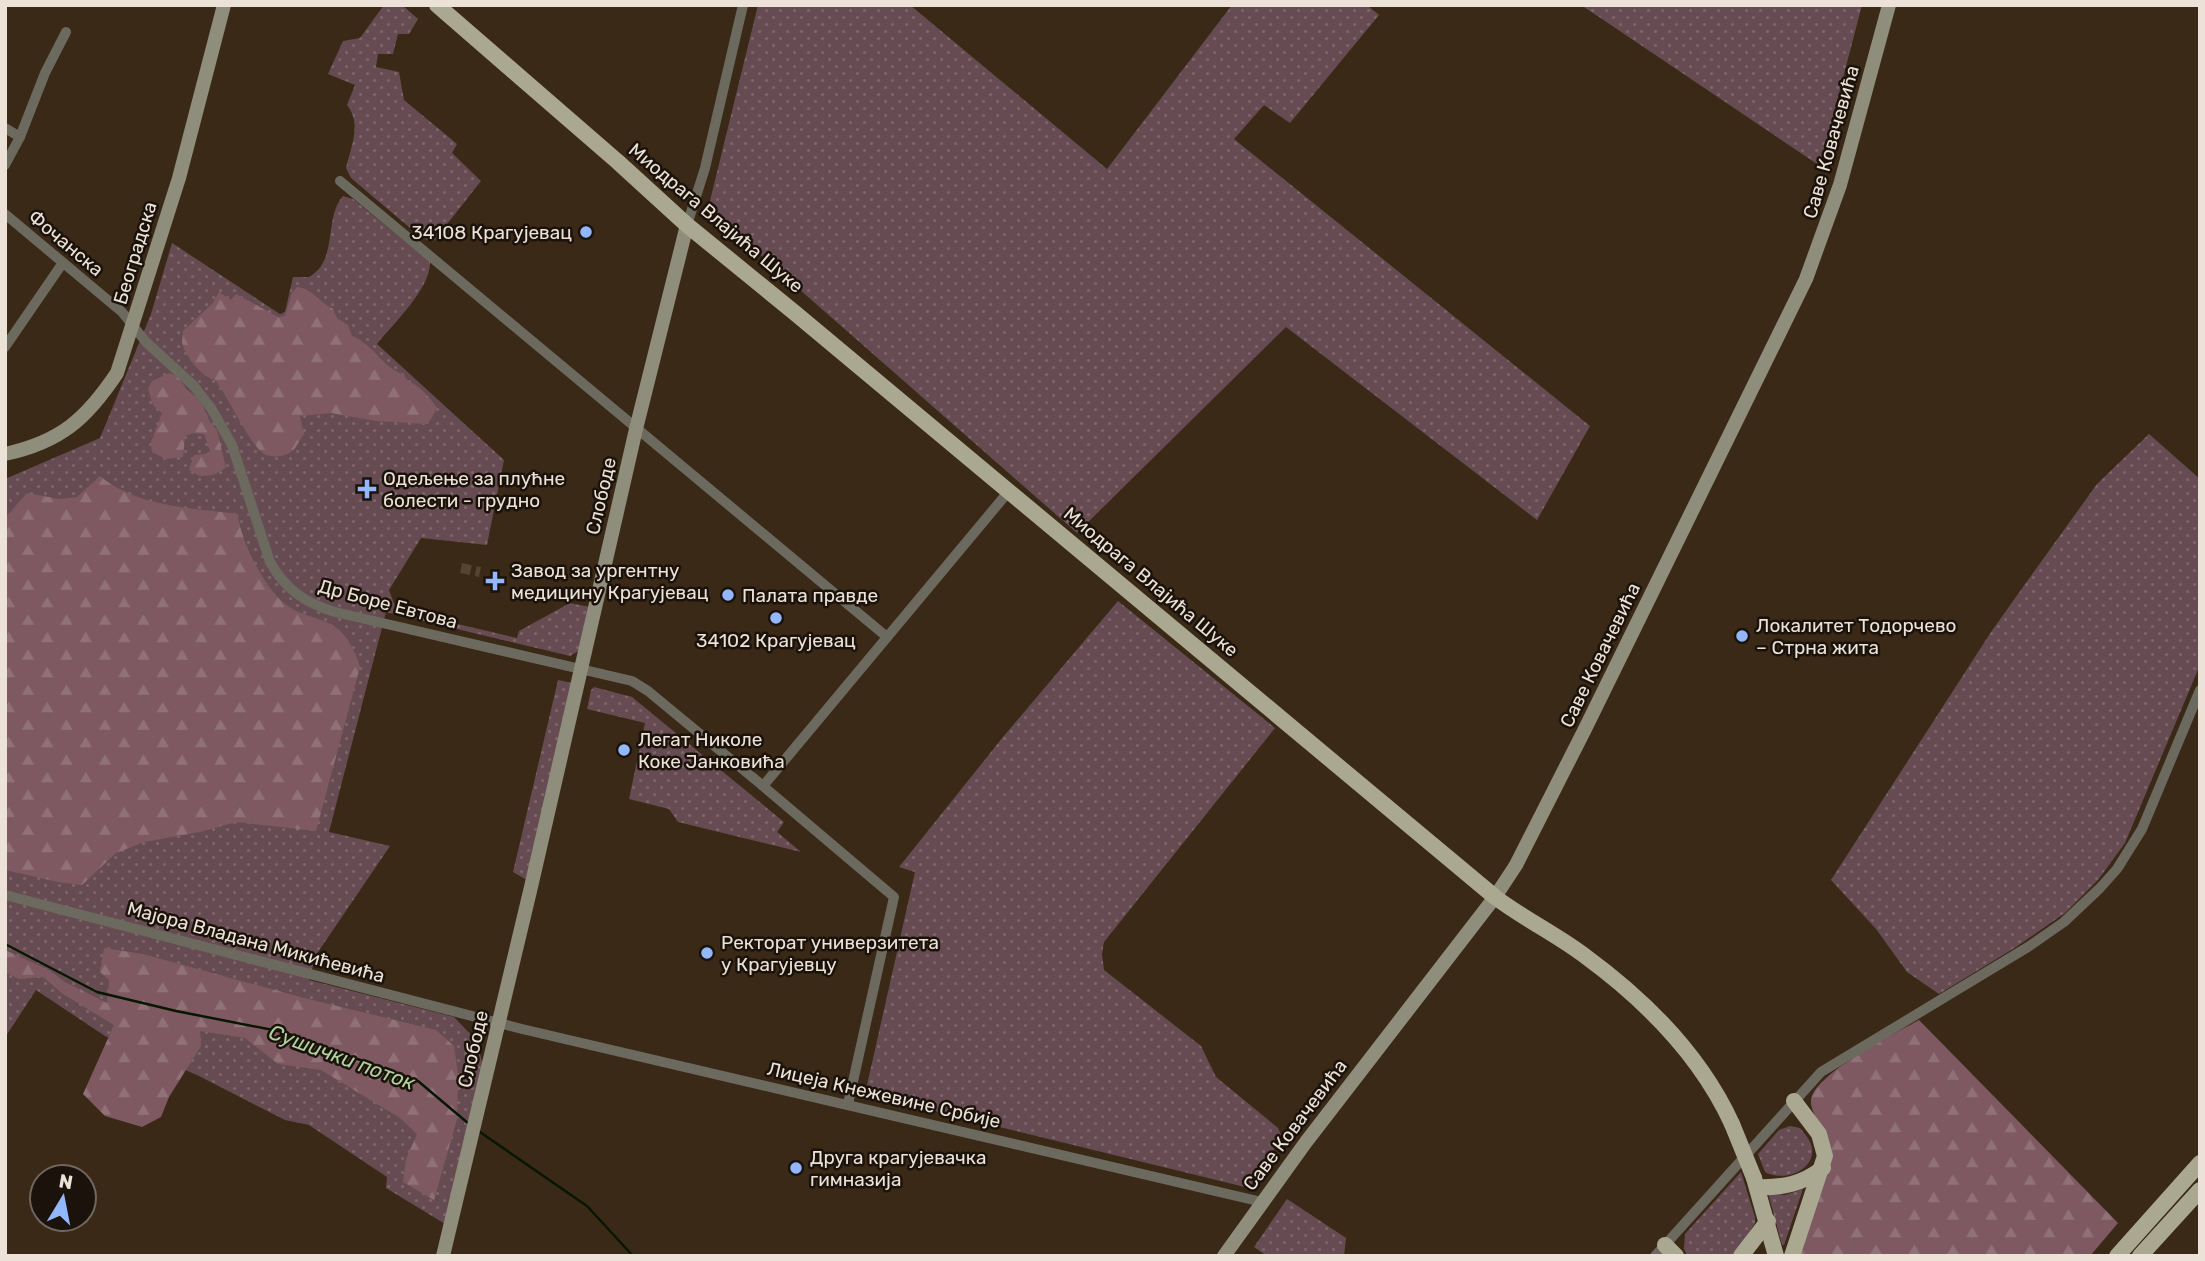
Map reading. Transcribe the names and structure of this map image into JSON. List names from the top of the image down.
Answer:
{
  "streets": {
    "main road": ["Миодрага Влајића Шуке"],
    "street": [
      "Саве Ковачевића",
      "Фочанска",
      "Београдска",
      "Слободе",
      "Др Боре Евтова",
      "Мајора Владана Микићевића",
      "Лицеја Кнежевине Србије"
    ]
  },
  "crossings": [
    ["Саве Ковачевића", "Миодрага Влајића Шуке"],
    ["Саве Ковачевића", "Лицеја Кнежевине Србије"],
    ["Миодрага Влајића Шуке", "Слободе"],
    ["Фочанска", "Београдска"],
    ["Фочанска", "Др Боре Евтова"],
    ["Београдска", "Др Боре Евтова"],
    ["Слободе", "Др Боре Евтова"],
    ["Слободе", "Мајора Владана Микићевића"],
    ["Слободе", "Лицеја Кнежевине Србије"],
    ["Др Боре Евтова", "Лицеја Кнежевине Србије"],
    ["Мајора Владана Микићевића", "Лицеја Кнежевине Србије"]
  ],
  "water": ["Сушички поток"],
  "places": {
    "other": [
      "34108 Крагујевац",
      "Палата правде",
      "34102 Крагујевац",
      "Локалитет Тодорчево – Стрна жита",
      "Легат Николе Коке Јанковића",
      "Ректорат универзитета у Крагујевцу",
      "Друга крагујевачка гимназија"
    ],
    "health": ["Одељење за плућне болести - грудно", "Завод за ургентну медицину Крагујевац"]
  },
  "north": "top"
}
